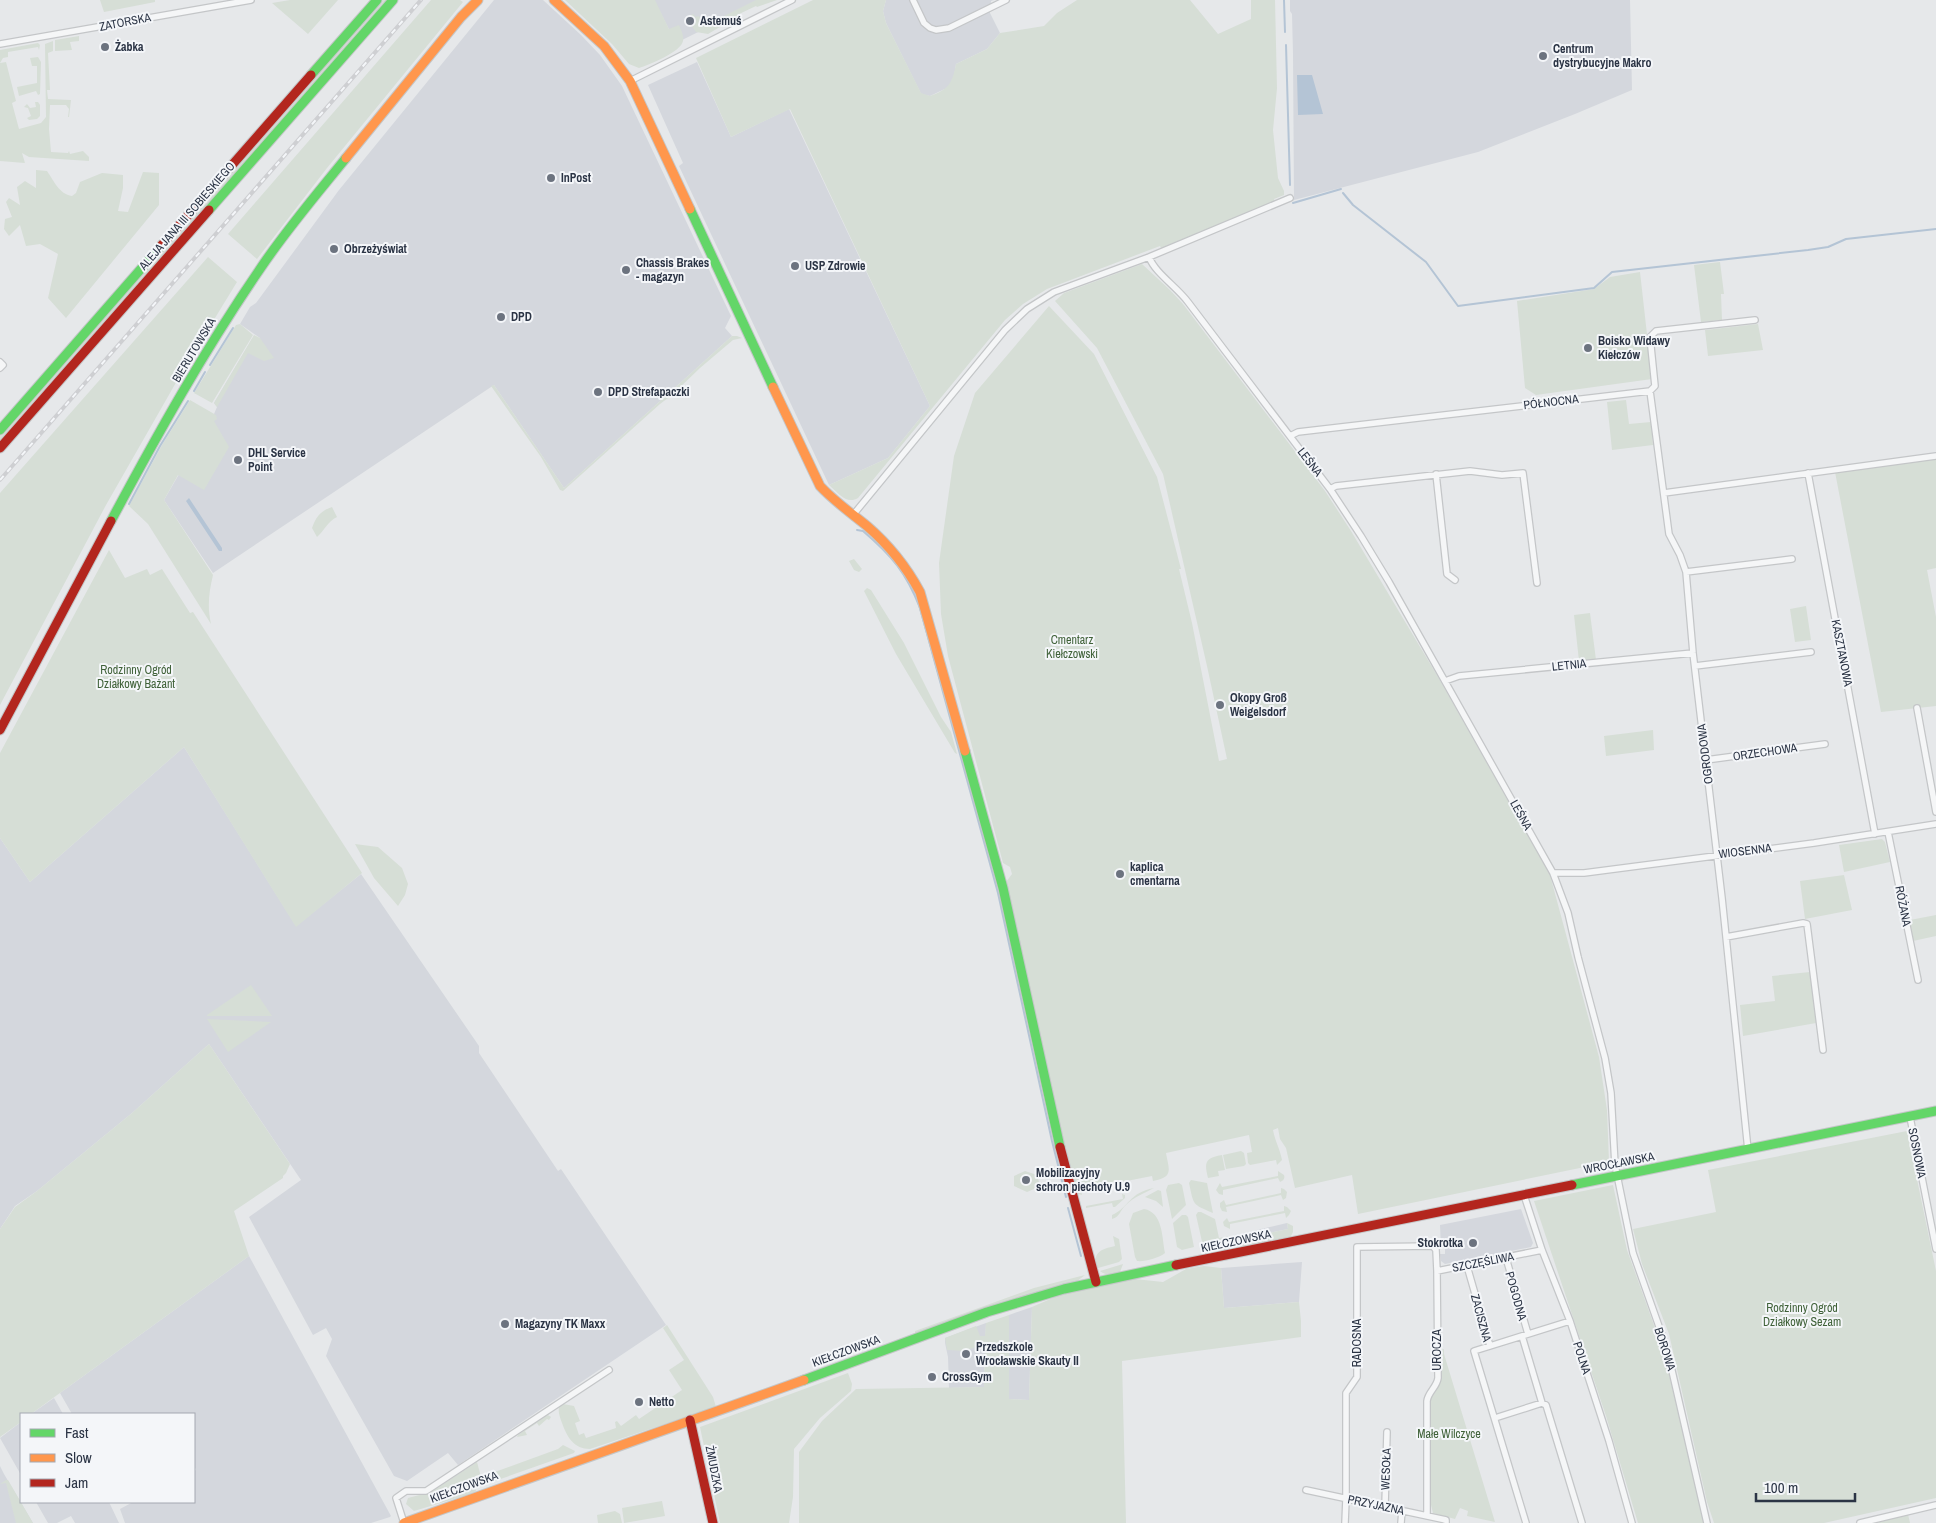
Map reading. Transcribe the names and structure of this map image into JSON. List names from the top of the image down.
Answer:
{
  "streets": {
    "street": [
      "ZATORSKA",
      "ALEJA JANA III SOBIESKIEGO",
      "BIERUTOWSKA",
      "PÓŁNOCNA",
      "LEŚNA",
      "KASZTANOWA",
      "LETNIA",
      "ORZECHOWA",
      "OGRODOWA",
      "WIOSENNA",
      "RÓŻANA",
      "SOSNOWA",
      "WROCŁAWSKA",
      "KIEŁCZOWSKA",
      "SZCZĘŚLIWA",
      "POGODNA",
      "ZACISZNA",
      "RADOSNA",
      "BOROWA",
      "UROCZA",
      "POLNA",
      "ŻMUDZKA",
      "WESOŁA",
      "PRZYJAZNA"
    ]
  },
  "crossings": [
    ["PÓŁNOCNA", "LEŚNA"],
    ["PÓŁNOCNA", "OGRODOWA"],
    ["LEŚNA", "LETNIA"],
    ["LEŚNA", "WIOSENNA"],
    ["LEŚNA", "WROCŁAWSKA"],
    ["LEŚNA", "BOROWA"],
    ["KASZTANOWA", "WIOSENNA"],
    ["LETNIA", "OGRODOWA"],
    ["ORZECHOWA", "OGRODOWA"],
    ["OGRODOWA", "WIOSENNA"],
    ["OGRODOWA", "WROCŁAWSKA"],
    ["WIOSENNA", "RÓŻANA"],
    ["SOSNOWA", "WROCŁAWSKA"],
    ["WROCŁAWSKA", "KIEŁCZOWSKA"],
    ["WROCŁAWSKA", "BOROWA"],
    ["WROCŁAWSKA", "POLNA"],
    ["KIEŁCZOWSKA", "ŻMUDZKA"],
    ["SZCZĘŚLIWA", "POGODNA"],
    ["SZCZĘŚLIWA", "ZACISZNA"],
    ["SZCZĘŚLIWA", "RADOSNA"],
    ["SZCZĘŚLIWA", "UROCZA"],
    ["SZCZĘŚLIWA", "POLNA"],
    ["RADOSNA", "PRZYJAZNA"],
    ["UROCZA", "PRZYJAZNA"],
    ["WESOŁA", "PRZYJAZNA"]
  ],
  "parks": [
    "Cmentarz Kiełczowski",
    "Rodzinny Ogród Działkowy Bażant",
    "Rodzinny Ogród Działkowy Sezam",
    "Małe Wilczyce"
  ],
  "places": [
    "Astemuś",
    "Żabka",
    "Centrum dystrybucyjne Makro",
    "InPost",
    "Obrzeżyświat",
    "USP Zdrowie",
    "Chassis Brakes - magazyn",
    "DPD",
    "Boisko Widawy Kiełczów",
    "DPD Strefapaczki",
    "DHL Service Point",
    "Okopy Groß Weigelsdorf",
    "kaplica cmentarna",
    "Mobilizacyjny schron piechoty U.9",
    "Stokrotka",
    "Magazyny TK Maxx",
    "Przedszkole Wrocławskie Skauty II",
    "CrossGym",
    "Netto"
  ],
  "legend": ["Fast", "Slow", "Jam"],
  "scale_bar": "100 m"
}
